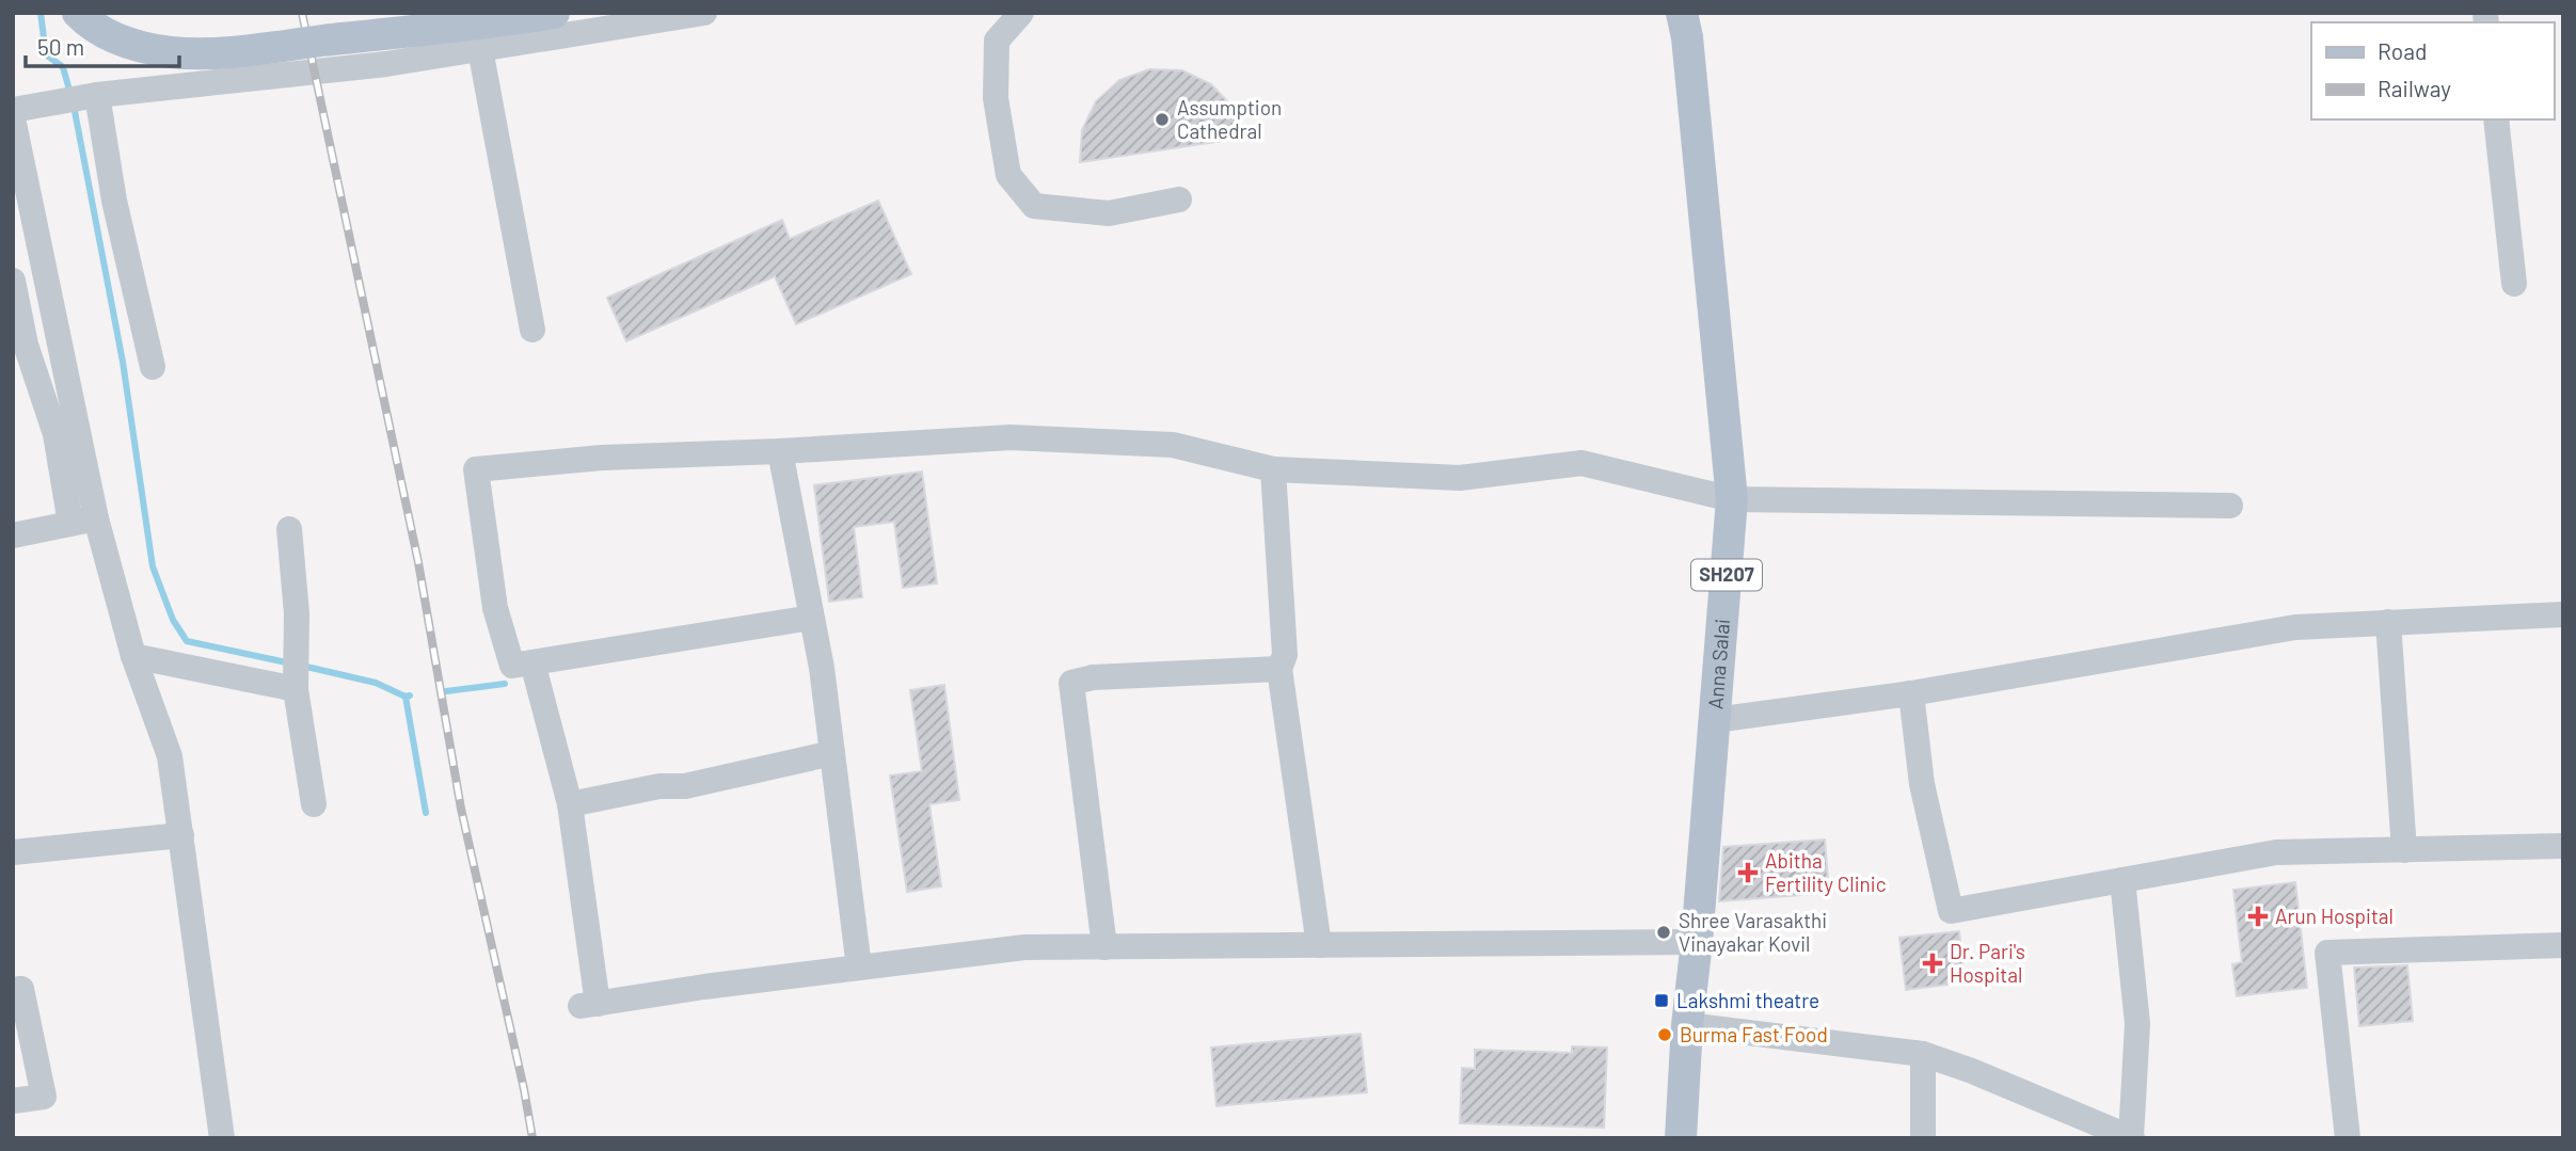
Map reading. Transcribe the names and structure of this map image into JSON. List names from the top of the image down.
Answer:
{
  "streets": {
    "main road": ["SH207", "Anna Salai"]
  },
  "places": {
    "other": ["Assumption Cathedral", "Shree Varasakthi Vinayakar Kovil", "Burma Fast Food"],
    "health": ["Abitha Fertility Clinic", "Arun Hospital", "Dr. Pari's Hospital"],
    "transit": ["Lakshmi theatre"]
  },
  "legend": ["Road", "Railway"],
  "scale_bar": "50 m"
}
